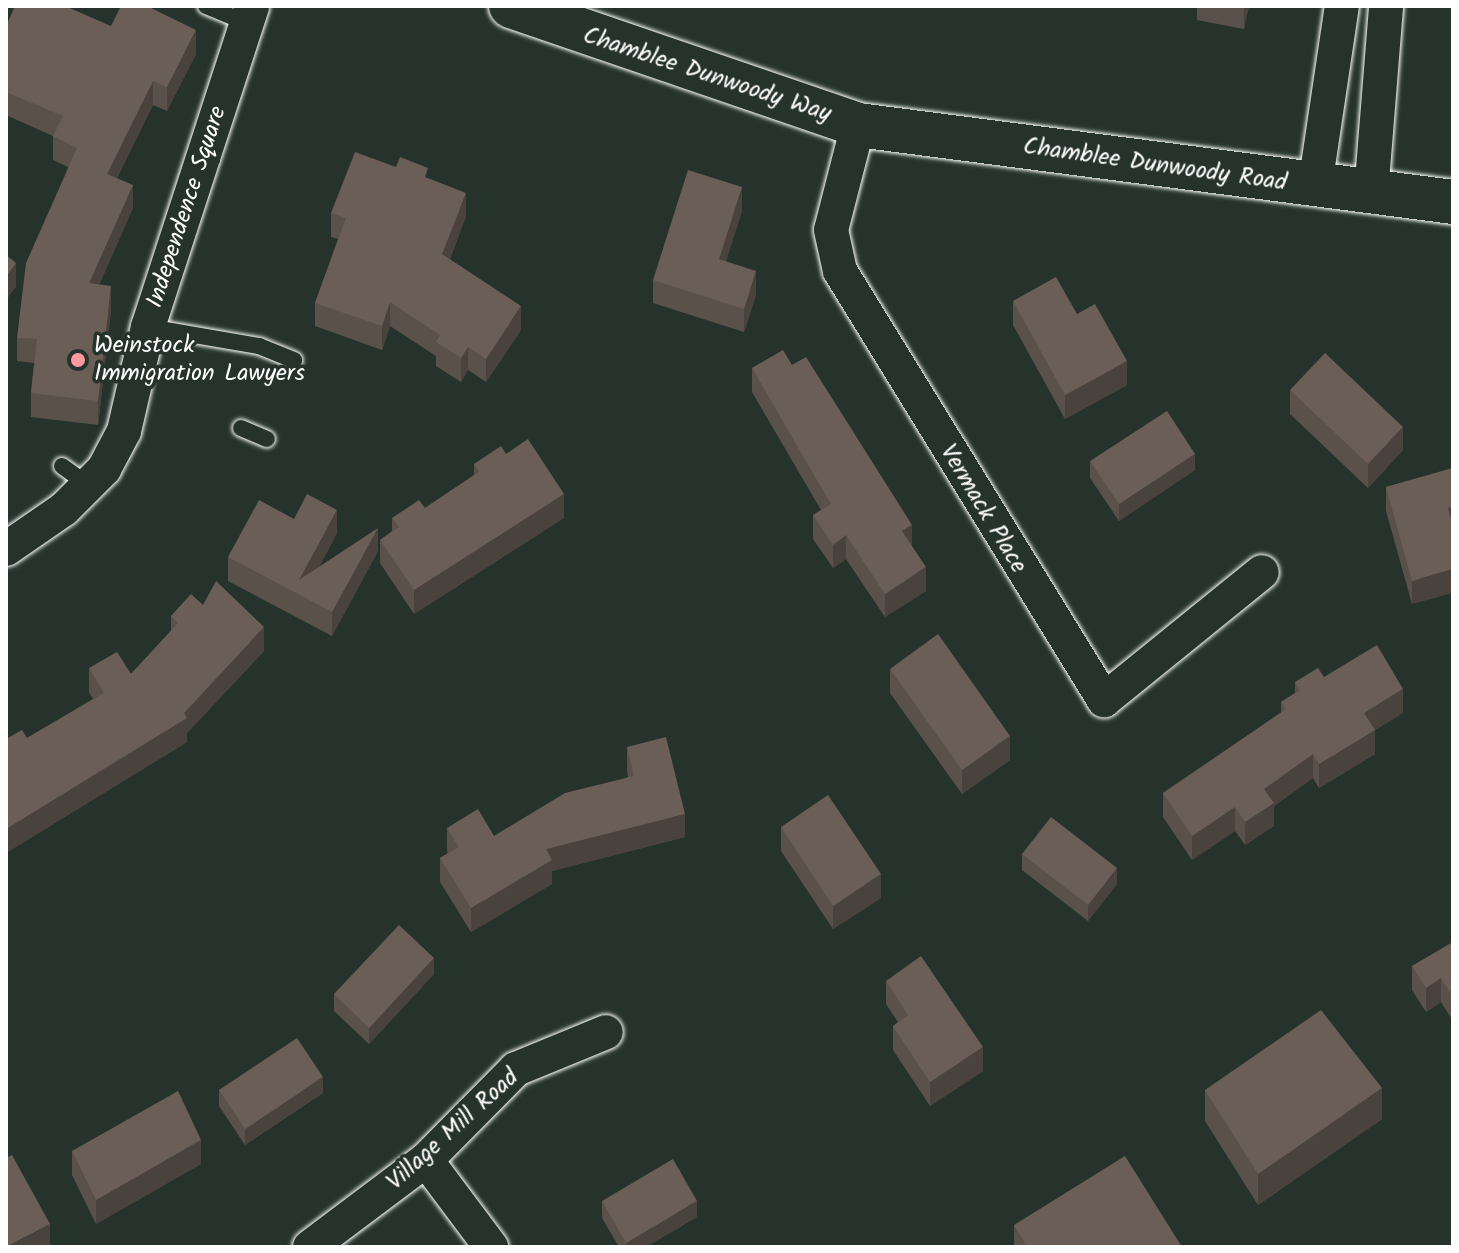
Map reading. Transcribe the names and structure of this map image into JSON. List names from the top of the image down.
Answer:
{
  "streets": {
    "street": [
      "Chamblee Dunwoody Way",
      "Chamblee Dunwoody Road",
      "Independence Square",
      "Vermack Place",
      "Village Mill Road"
    ]
  },
  "crossings": [
    ["Chamblee Dunwoody Way", "Chamblee Dunwoody Road"],
    ["Chamblee Dunwoody Way", "Vermack Place"],
    ["Chamblee Dunwoody Road", "Vermack Place"]
  ],
  "places": ["Weinstock Immigration Lawyers"]
}
